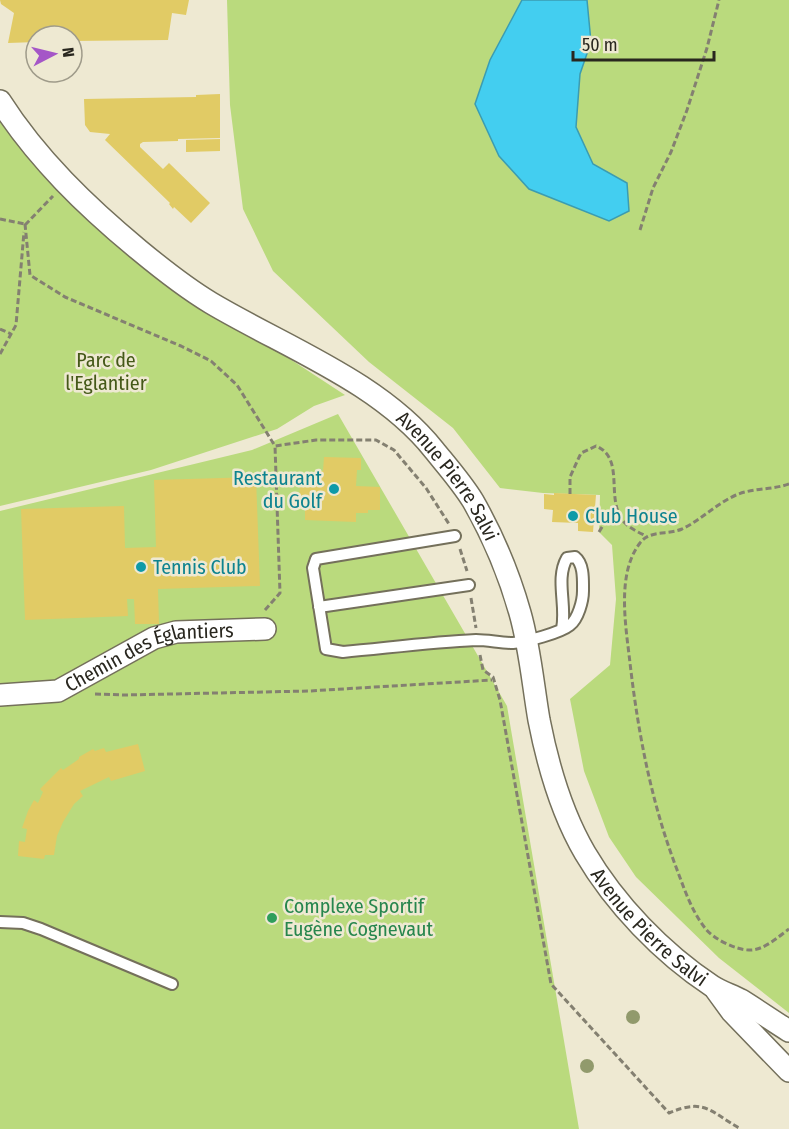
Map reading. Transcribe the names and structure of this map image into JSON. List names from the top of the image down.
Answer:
{
  "streets": {
    "street": ["Avenue Pierre Salvi", "Chemin des Églantiers"]
  },
  "parks": ["Parc de l'Eglantier"],
  "places": [
    "Restaurant du Golf",
    "Club House",
    "Tennis Club",
    "Complexe Sportif Eugène Cognevaut"
  ],
  "scale_bar": "50 m",
  "north": "right"
}
